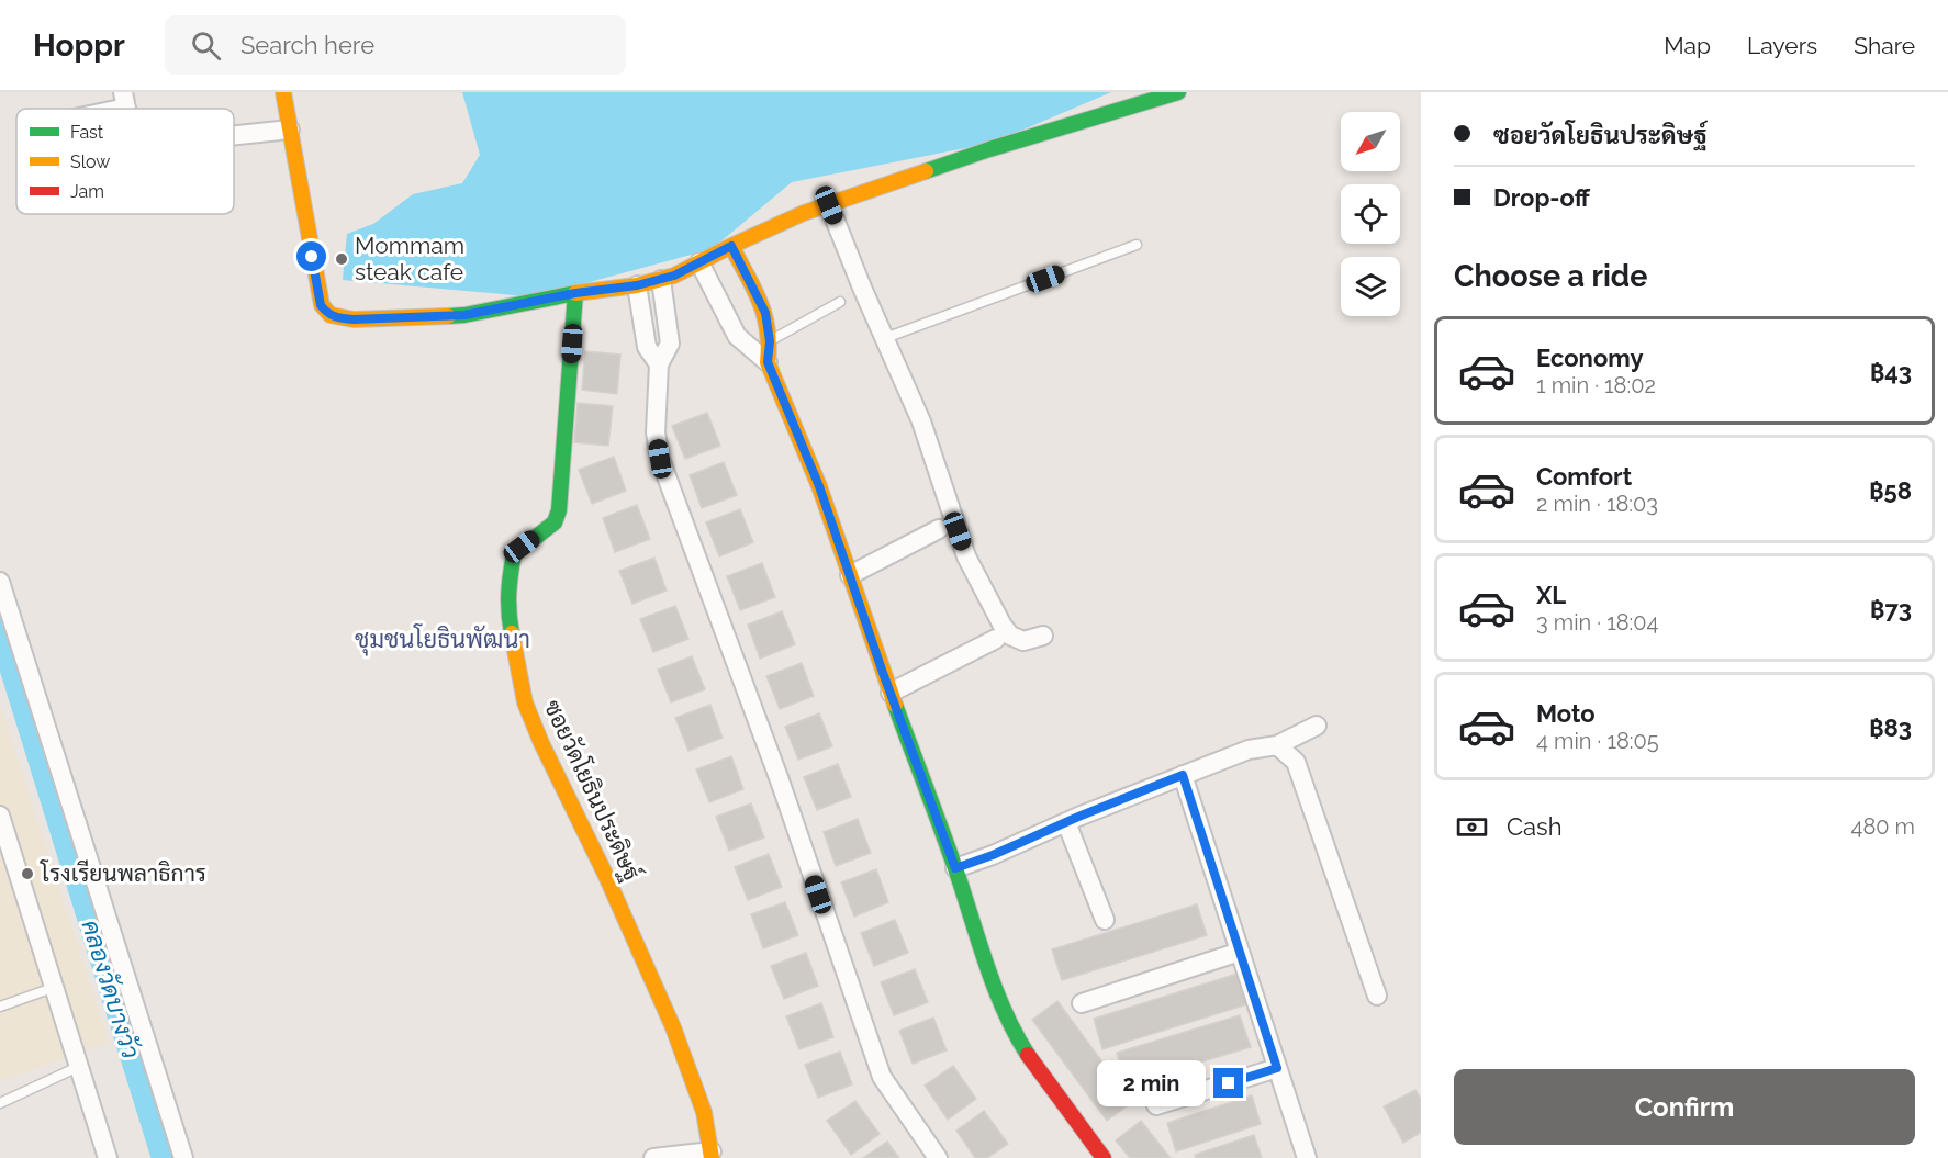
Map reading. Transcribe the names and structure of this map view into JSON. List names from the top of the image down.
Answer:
{
  "streets": {
    "street": ["ซอยวัดโยธินประดิษฐ์"]
  },
  "districts": ["ชุมชนโยธินพัฒนา"],
  "water": ["คลองวัดบางวัว"],
  "places": ["Mommam steak cafe", "โรงเรียนพลาธิการ"],
  "legend": ["Fast", "Slow", "Jam"],
  "north": "bottom left",
  "page": {
    "header": "Hoppr",
    "search": "Search here",
    "nav": ["Map", "Layers", "Share"],
    "banner": ["ซอยวัดโยธินประดิษฐ์", "Drop-off"],
    "heading": "Choose a ride",
    "list": [
      {
        "name": "Economy",
        "note": "1 min · 18:02",
        "value": "฿43"
      },
      {
        "name": "Comfort",
        "note": "2 min · 18:03",
        "value": "฿58"
      },
      {
        "name": "XL",
        "note": "3 min · 18:04",
        "value": "฿73"
      },
      {
        "name": "Moto",
        "note": "4 min · 18:05",
        "value": "฿83"
      }
    ],
    "pay": ["Cash", "480 m"],
    "buttons": "Confirm",
    "bubble": "2 min"
  }
}
